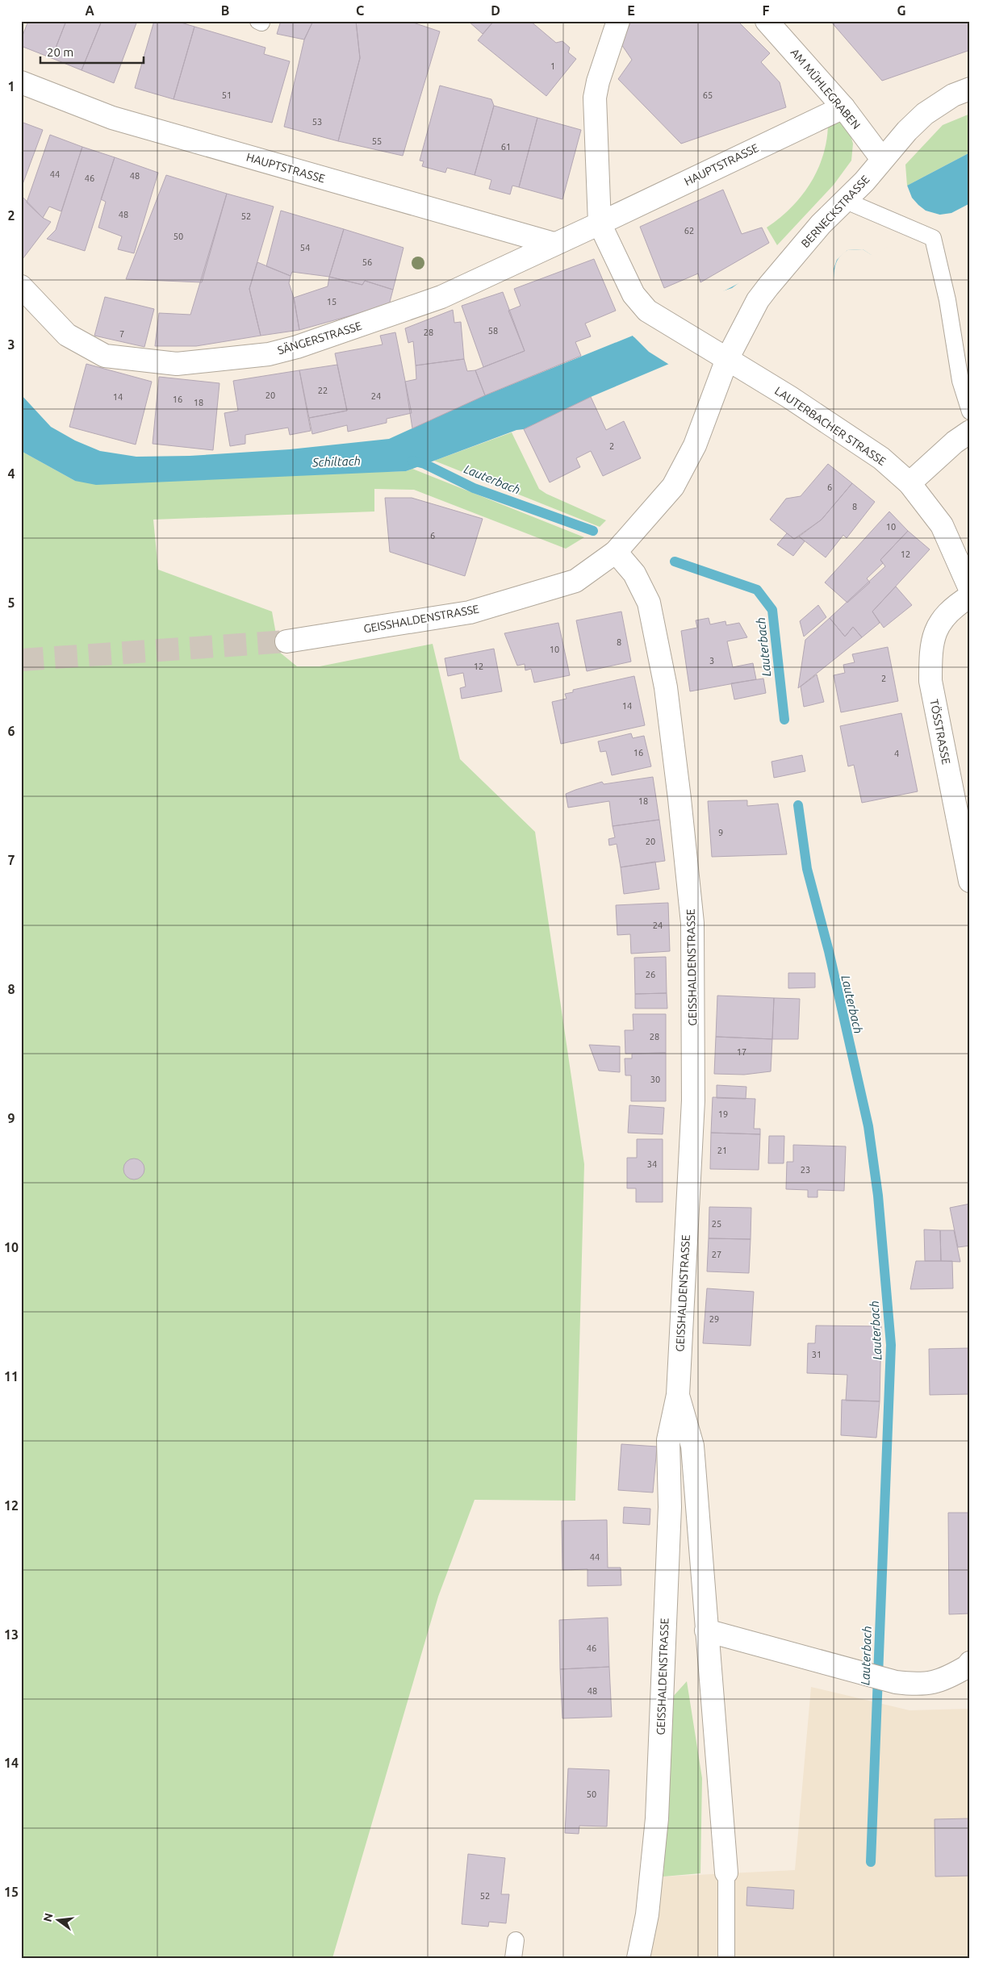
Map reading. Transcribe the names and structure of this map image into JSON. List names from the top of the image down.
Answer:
{
  "streets": {
    "street": [
      "AM MÜHLEGRABEN",
      "HAUPTSTRASSE",
      "BERNECKSTRASSE",
      "SÄNGERSTRASSE",
      "LAUTERBACHER STRASSE",
      "GEISSHALDENSTRASSE",
      "TÖSSTRASSE"
    ]
  },
  "crossings": [
    ["AM MÜHLEGRABEN", "HAUPTSTRASSE"],
    ["AM MÜHLEGRABEN", "BERNECKSTRASSE"],
    ["HAUPTSTRASSE", "SÄNGERSTRASSE"],
    ["HAUPTSTRASSE", "LAUTERBACHER STRASSE"],
    ["BERNECKSTRASSE", "LAUTERBACHER STRASSE"],
    ["BERNECKSTRASSE", "GEISSHALDENSTRASSE"],
    ["SÄNGERSTRASSE", "LAUTERBACHER STRASSE"],
    ["LAUTERBACHER STRASSE", "GEISSHALDENSTRASSE"]
  ],
  "water": ["Schiltach", "Lauterbach"],
  "house_numbers": [
    "1",
    "51",
    "65",
    "53",
    "55",
    "61",
    "44",
    "48",
    "46",
    "48",
    "52",
    "62",
    "50",
    "54",
    "56",
    "15",
    "58",
    "28",
    "7",
    "22",
    "20",
    "24",
    "14",
    "16",
    "18",
    "2",
    "6",
    "8",
    "10",
    "6",
    "12",
    "8",
    "10",
    "3",
    "12",
    "2",
    "14",
    "16",
    "4",
    "18",
    "9",
    "20",
    "24",
    "26",
    "28",
    "17",
    "30",
    "19",
    "21",
    "34",
    "23",
    "25",
    "27",
    "29",
    "31",
    "44",
    "46",
    "48",
    "50",
    "52"
  ],
  "scale_bar": "20 m",
  "north": "left",
  "grid": {
    "columns": [
      "A",
      "B",
      "C",
      "D",
      "E",
      "F",
      "G"
    ],
    "rows": [
      "1",
      "2",
      "3",
      "4",
      "5",
      "6",
      "7",
      "8",
      "9",
      "10",
      "11",
      "12",
      "13",
      "14",
      "15"
    ]
  }
}
